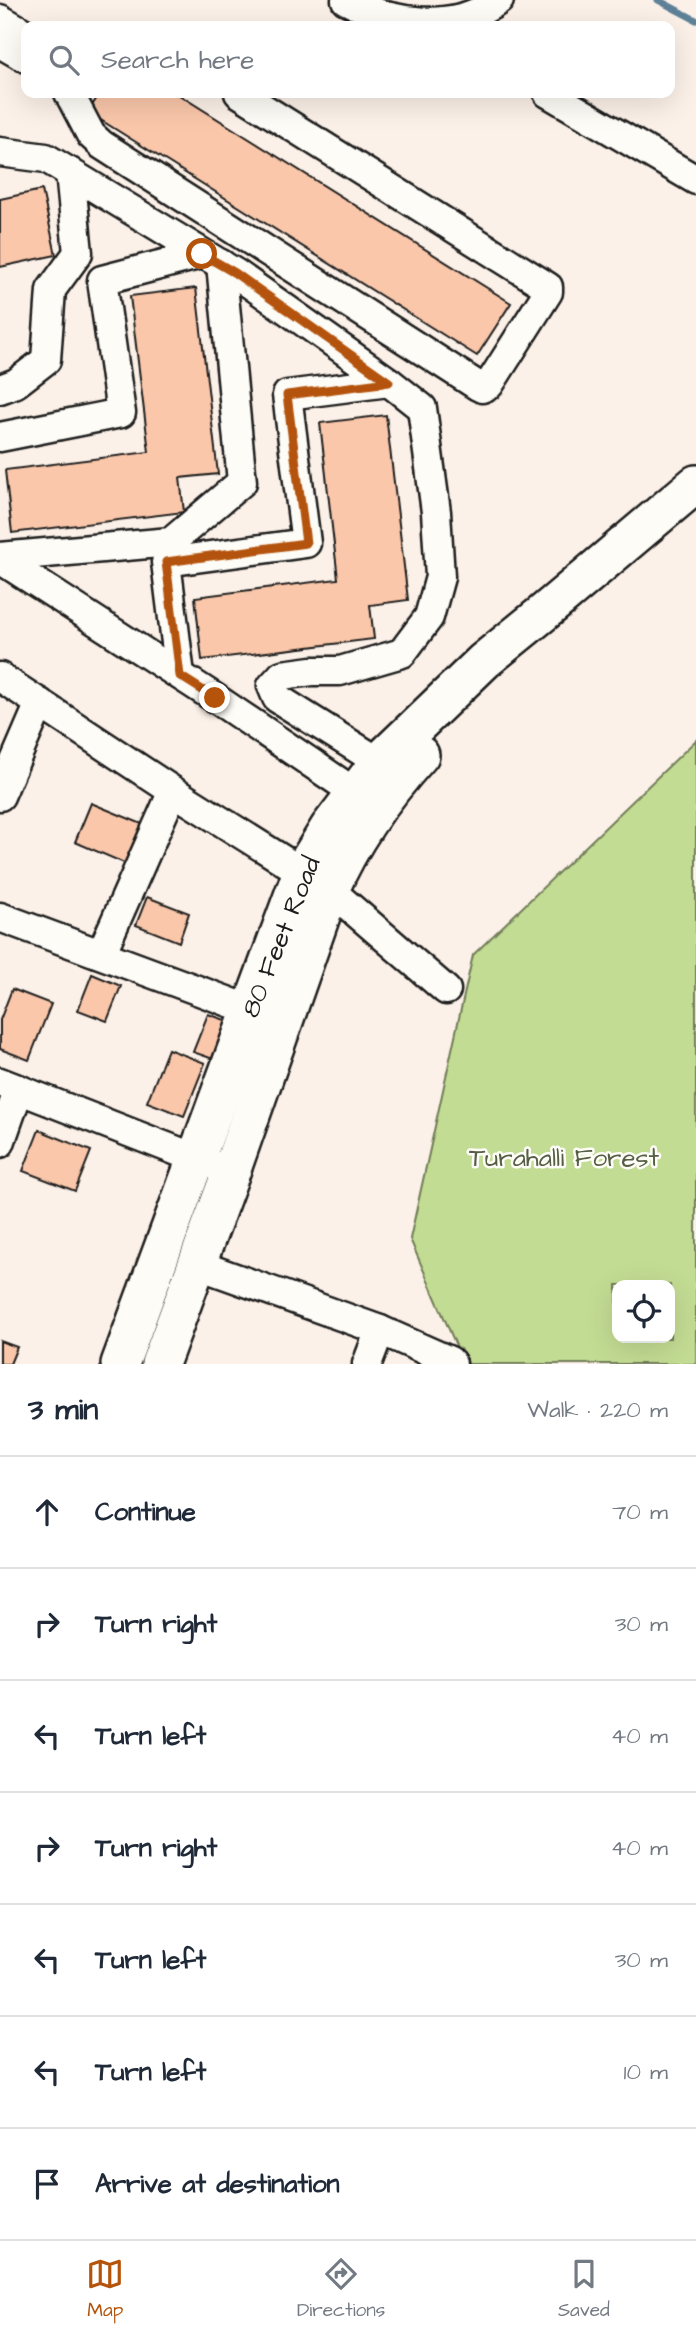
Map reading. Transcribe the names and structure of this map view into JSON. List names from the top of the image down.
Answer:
{
  "streets": {
    "main road": ["80 Feet Road"]
  },
  "parks": ["Turahalli Forest"],
  "page": {
    "search": "Search here",
    "heading": ["3 min", "Walk · 220 m"],
    "list": [
      ["Continue", "70 m"],
      ["Turn right", "30 m"],
      ["Turn left", "40 m"],
      ["Turn right", "40 m"],
      ["Turn left", "30 m"],
      ["Turn left", "10 m"],
      "Arrive at destination"
    ],
    "nav": ["Map", "Directions", "Saved"]
  }
}
